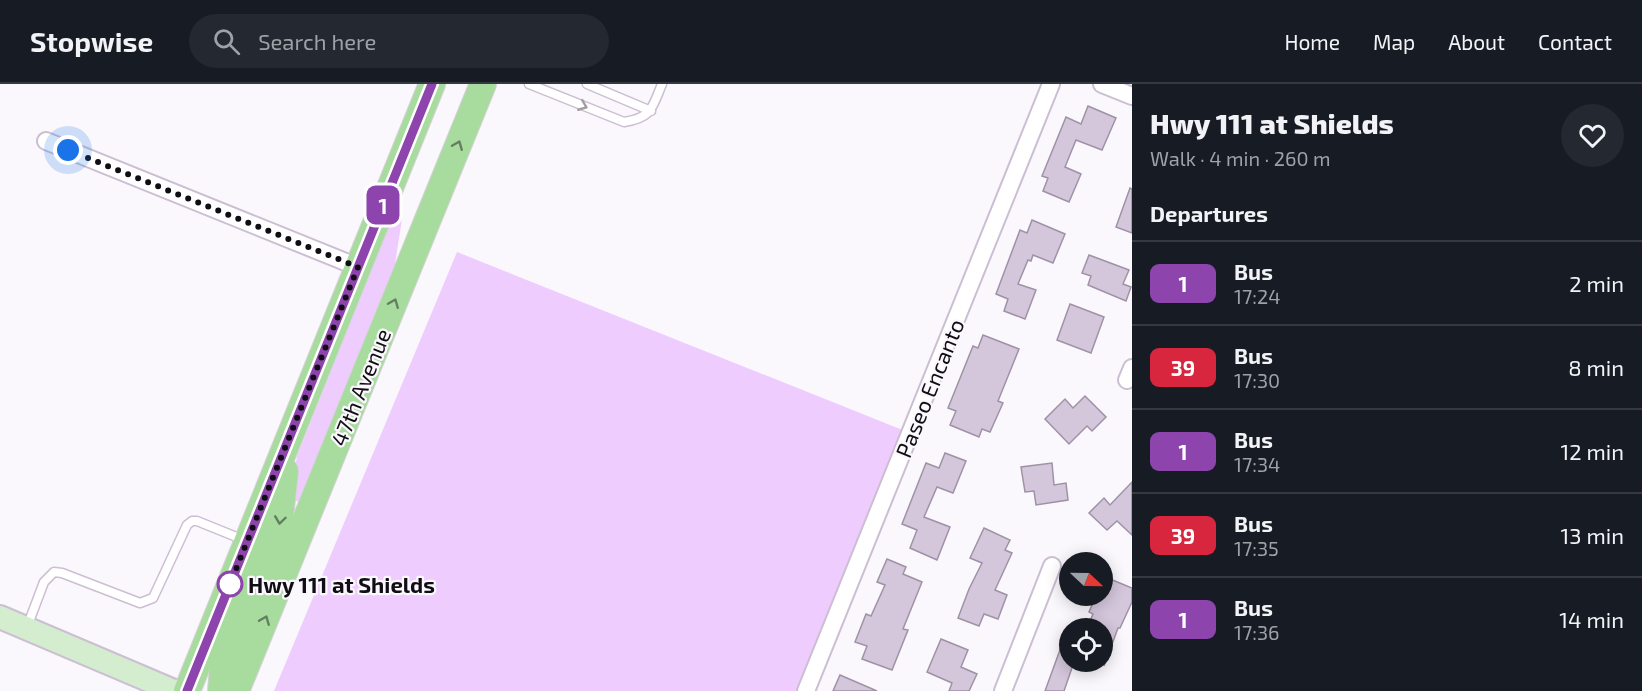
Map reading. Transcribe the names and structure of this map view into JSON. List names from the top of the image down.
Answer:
{
  "streets": {
    "main road": ["47th Avenue"],
    "street": ["Paseo Encanto"]
  },
  "places": ["Hwy 111 at Shields"],
  "lines": ["bus line 1"],
  "north": "right",
  "page": {
    "header": "Stopwise",
    "search": "Search here",
    "nav": [
      "Home",
      "Map",
      "About",
      "Contact"
    ],
    "on_map": "1",
    "heading": [
      ["Hwy 111 at Shields", "Walk · 4 min · 260 m"],
      "Departures"
    ],
    "list": [
      {
        "mark": "1",
        "name": "Bus",
        "note": "17:24",
        "value": "2 min"
      },
      {
        "mark": "39",
        "name": "Bus",
        "note": "17:30",
        "value": "8 min"
      },
      {
        "mark": "1",
        "name": "Bus",
        "note": "17:34",
        "value": "12 min"
      },
      {
        "mark": "39",
        "name": "Bus",
        "note": "17:35",
        "value": "13 min"
      },
      {
        "mark": "1",
        "name": "Bus",
        "note": "17:36",
        "value": "14 min"
      }
    ]
  }
}
